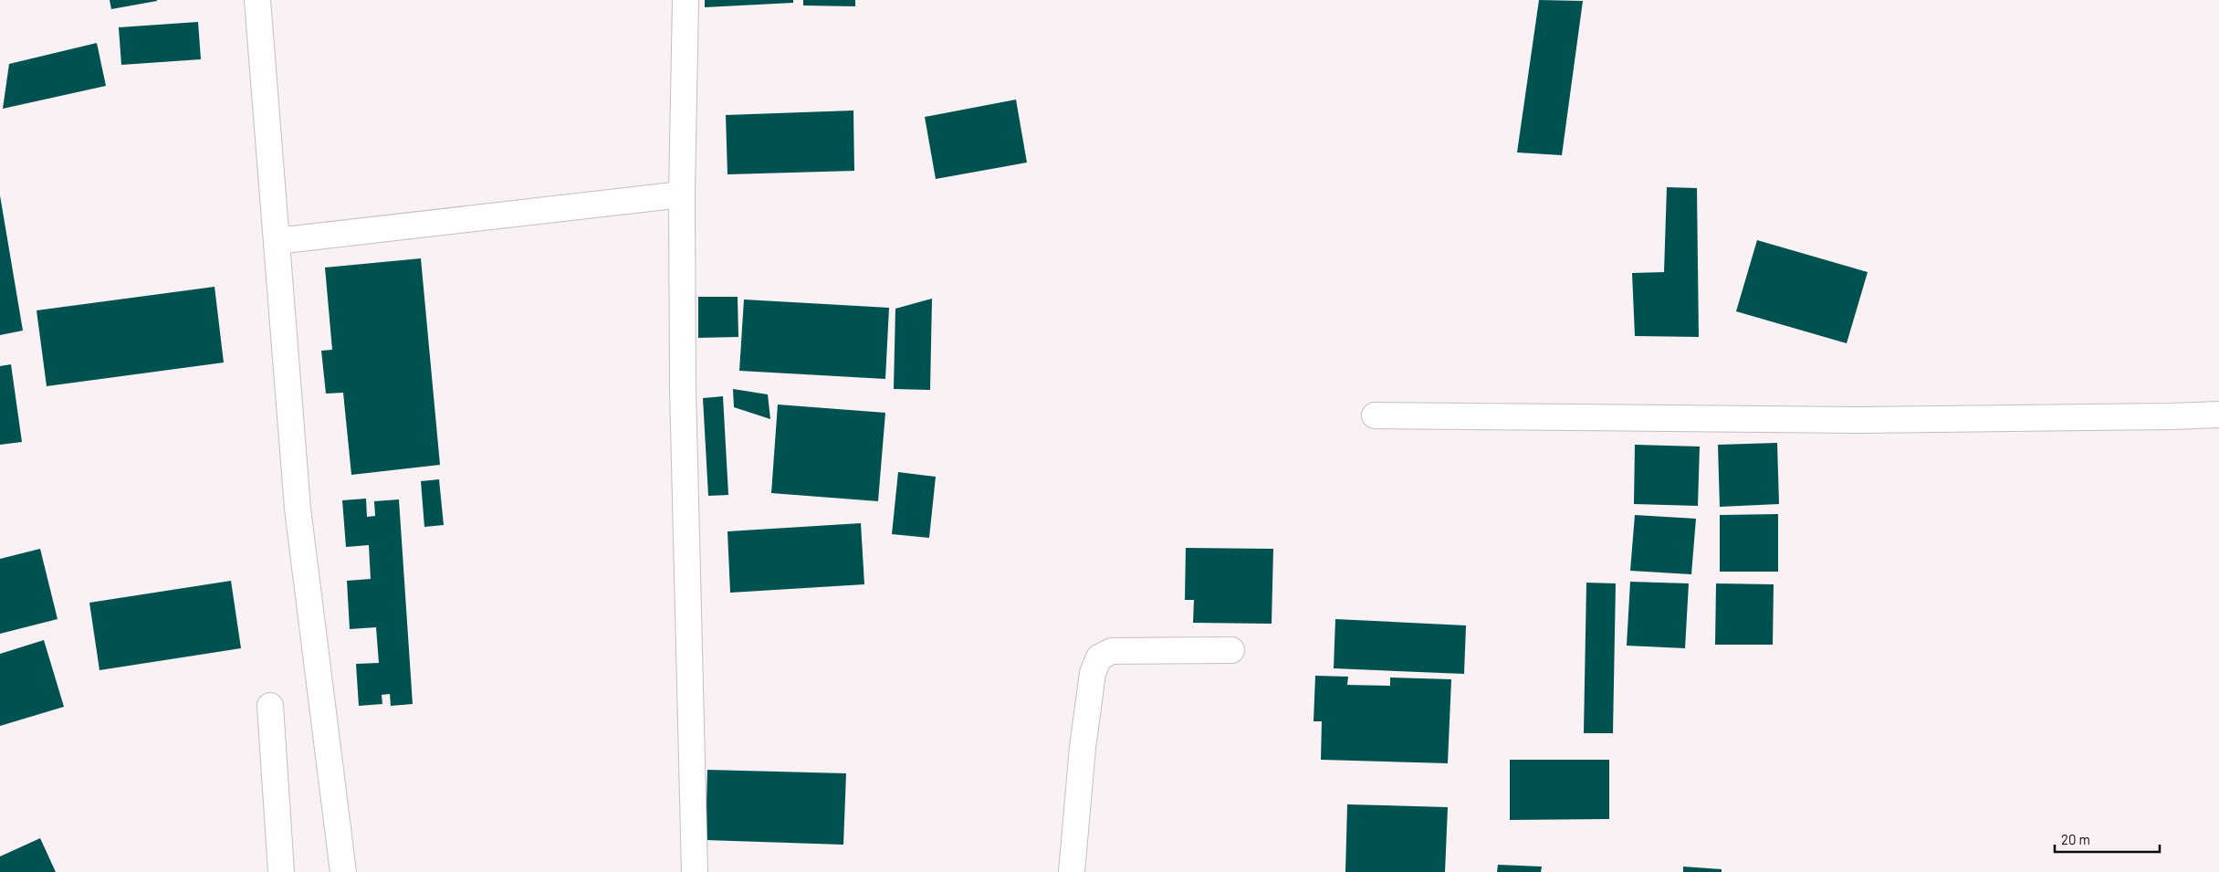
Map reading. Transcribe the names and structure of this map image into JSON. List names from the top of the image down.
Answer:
{
  "scale_bar": "20 m"
}
